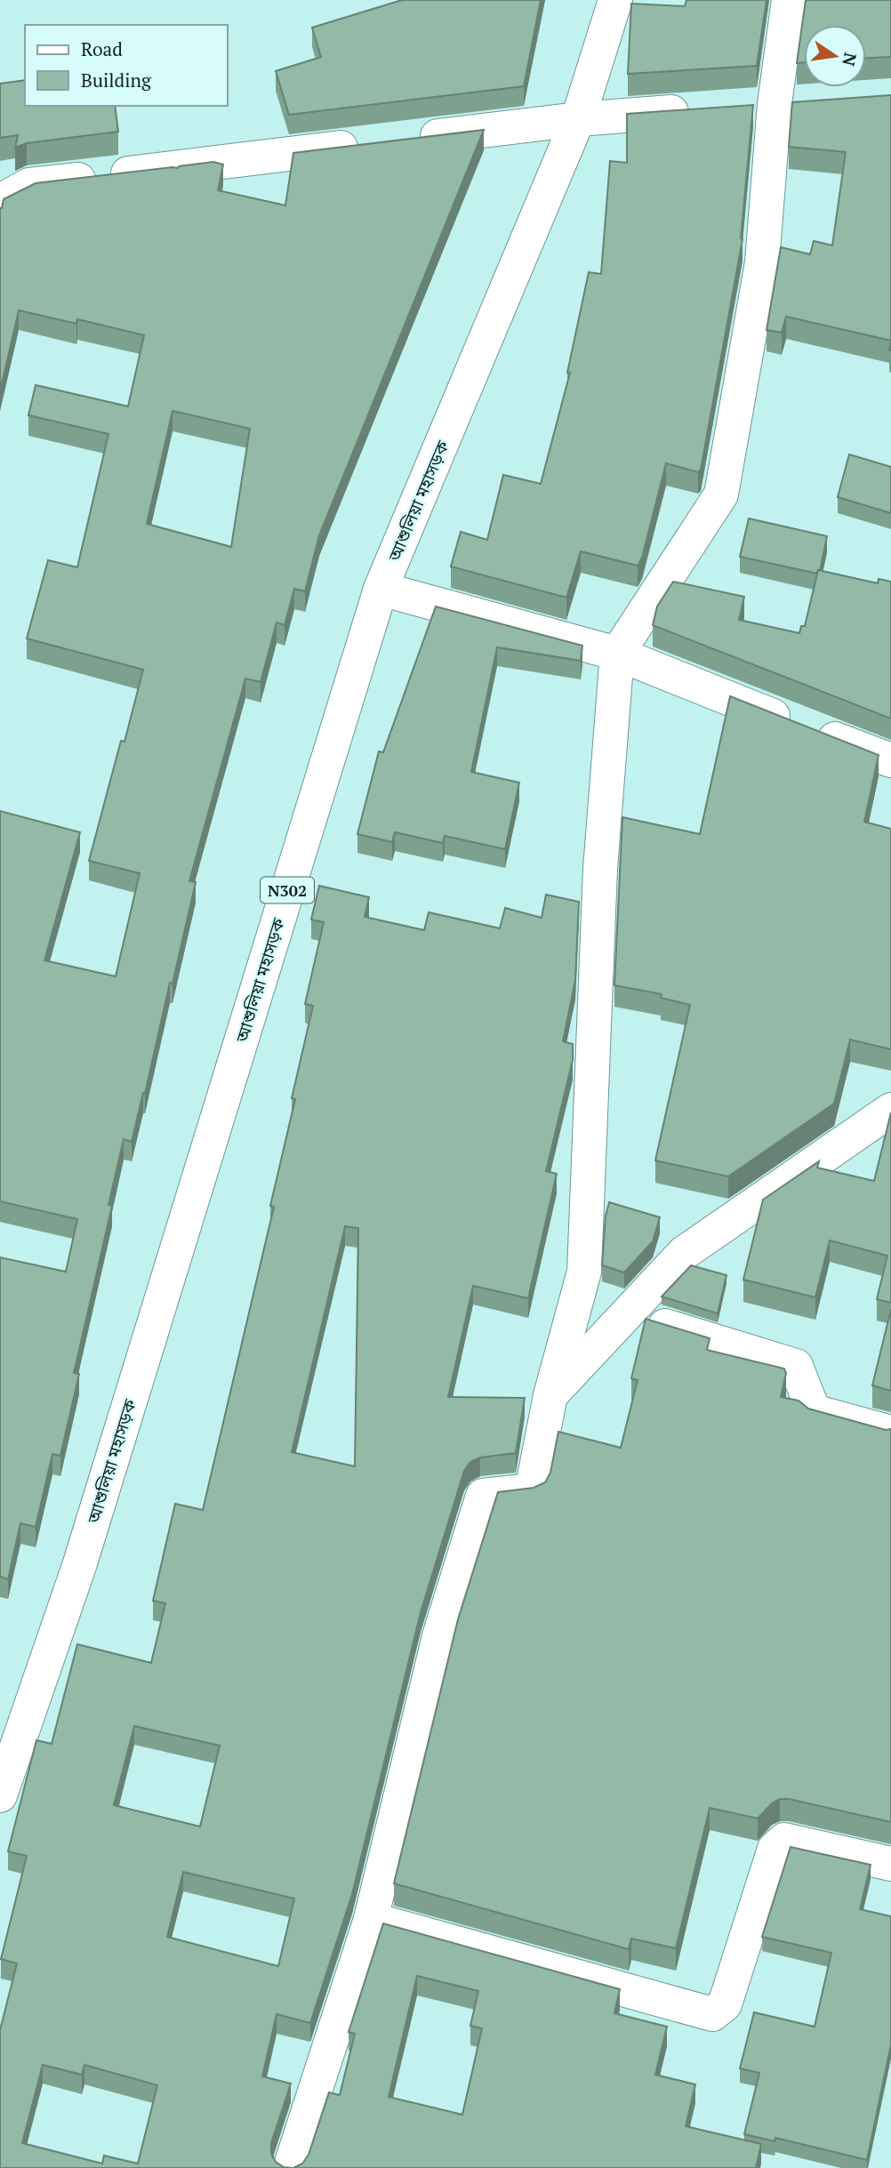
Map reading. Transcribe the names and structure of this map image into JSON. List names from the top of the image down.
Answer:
{
  "streets": {
    "main road": ["আশুলিয়া মহাসড়ক", "N302"]
  },
  "legend": ["Road", "Building"],
  "north": "right"
}
